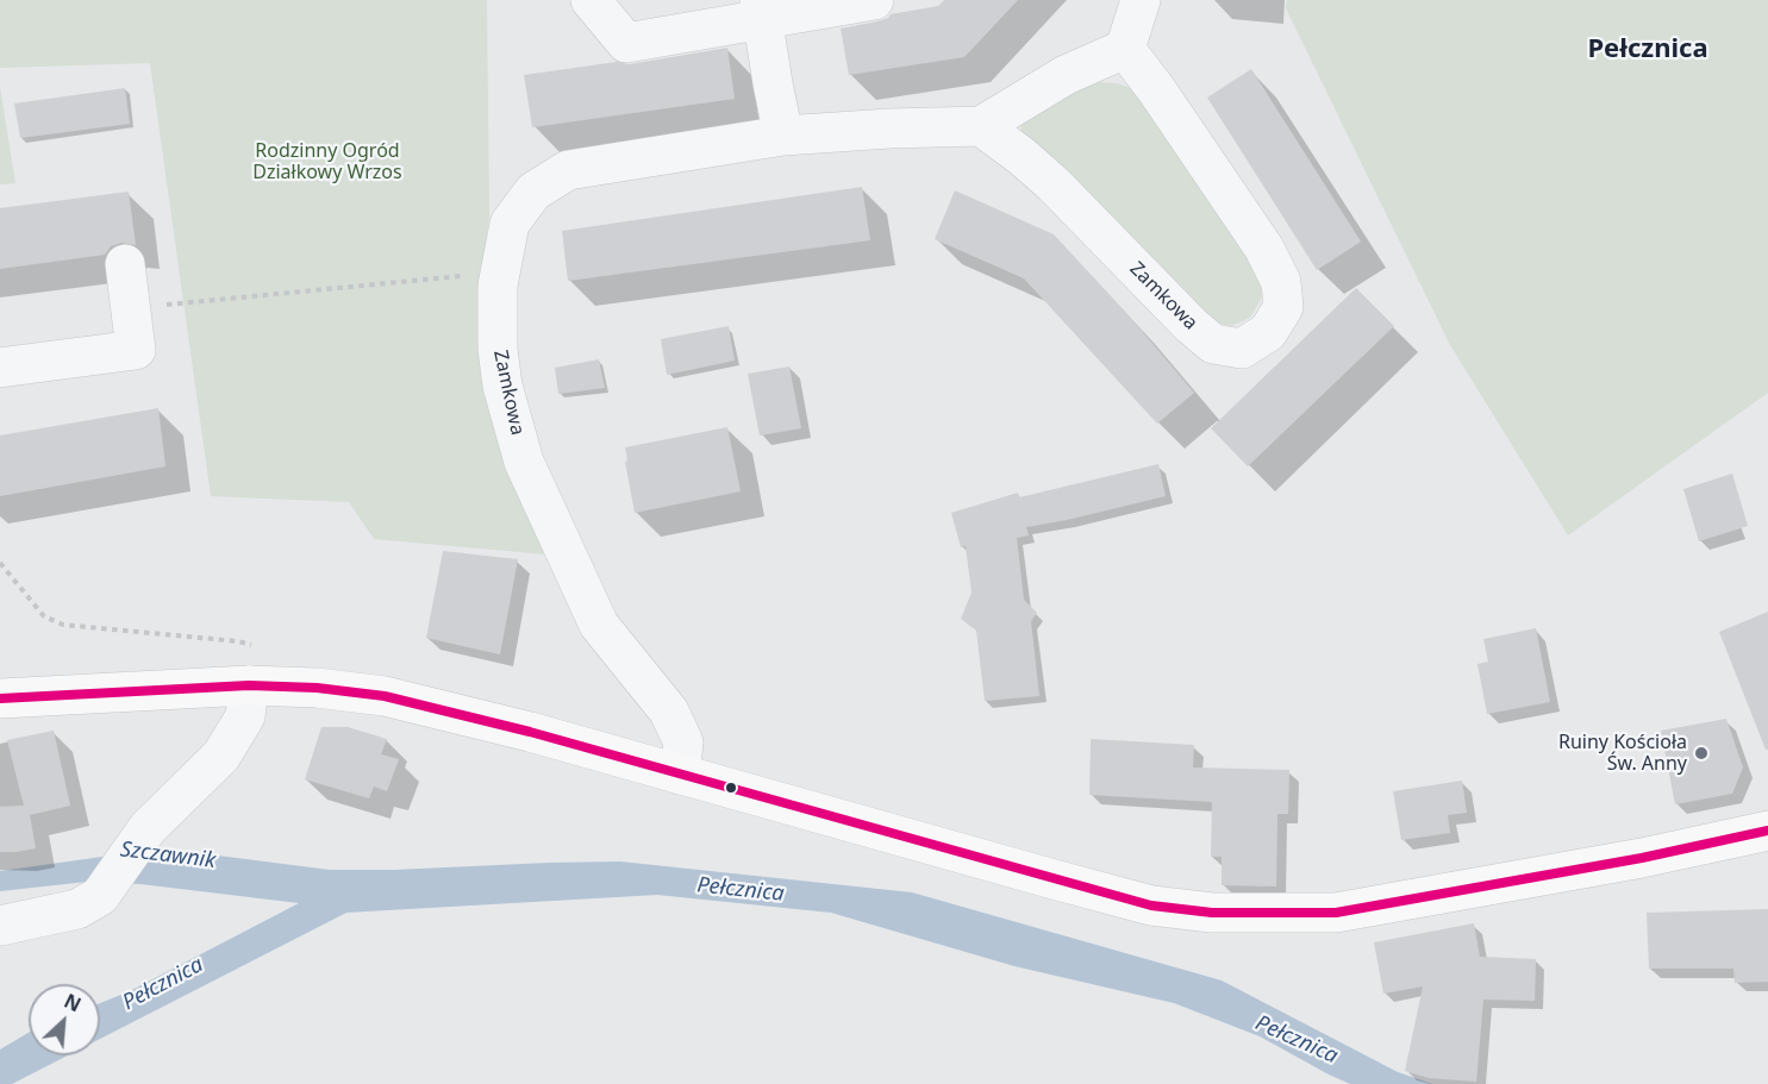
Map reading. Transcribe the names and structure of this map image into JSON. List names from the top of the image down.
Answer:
{
  "streets": {
    "street": ["Zamkowa"]
  },
  "districts": ["Pełcznica"],
  "water": ["Szczawnik", "Pełcznica"],
  "parks": ["Rodzinny Ogród Działkowy Wrzos"],
  "places": ["Ruiny Kościoła Św. Anny"],
  "north": "top right"
}
